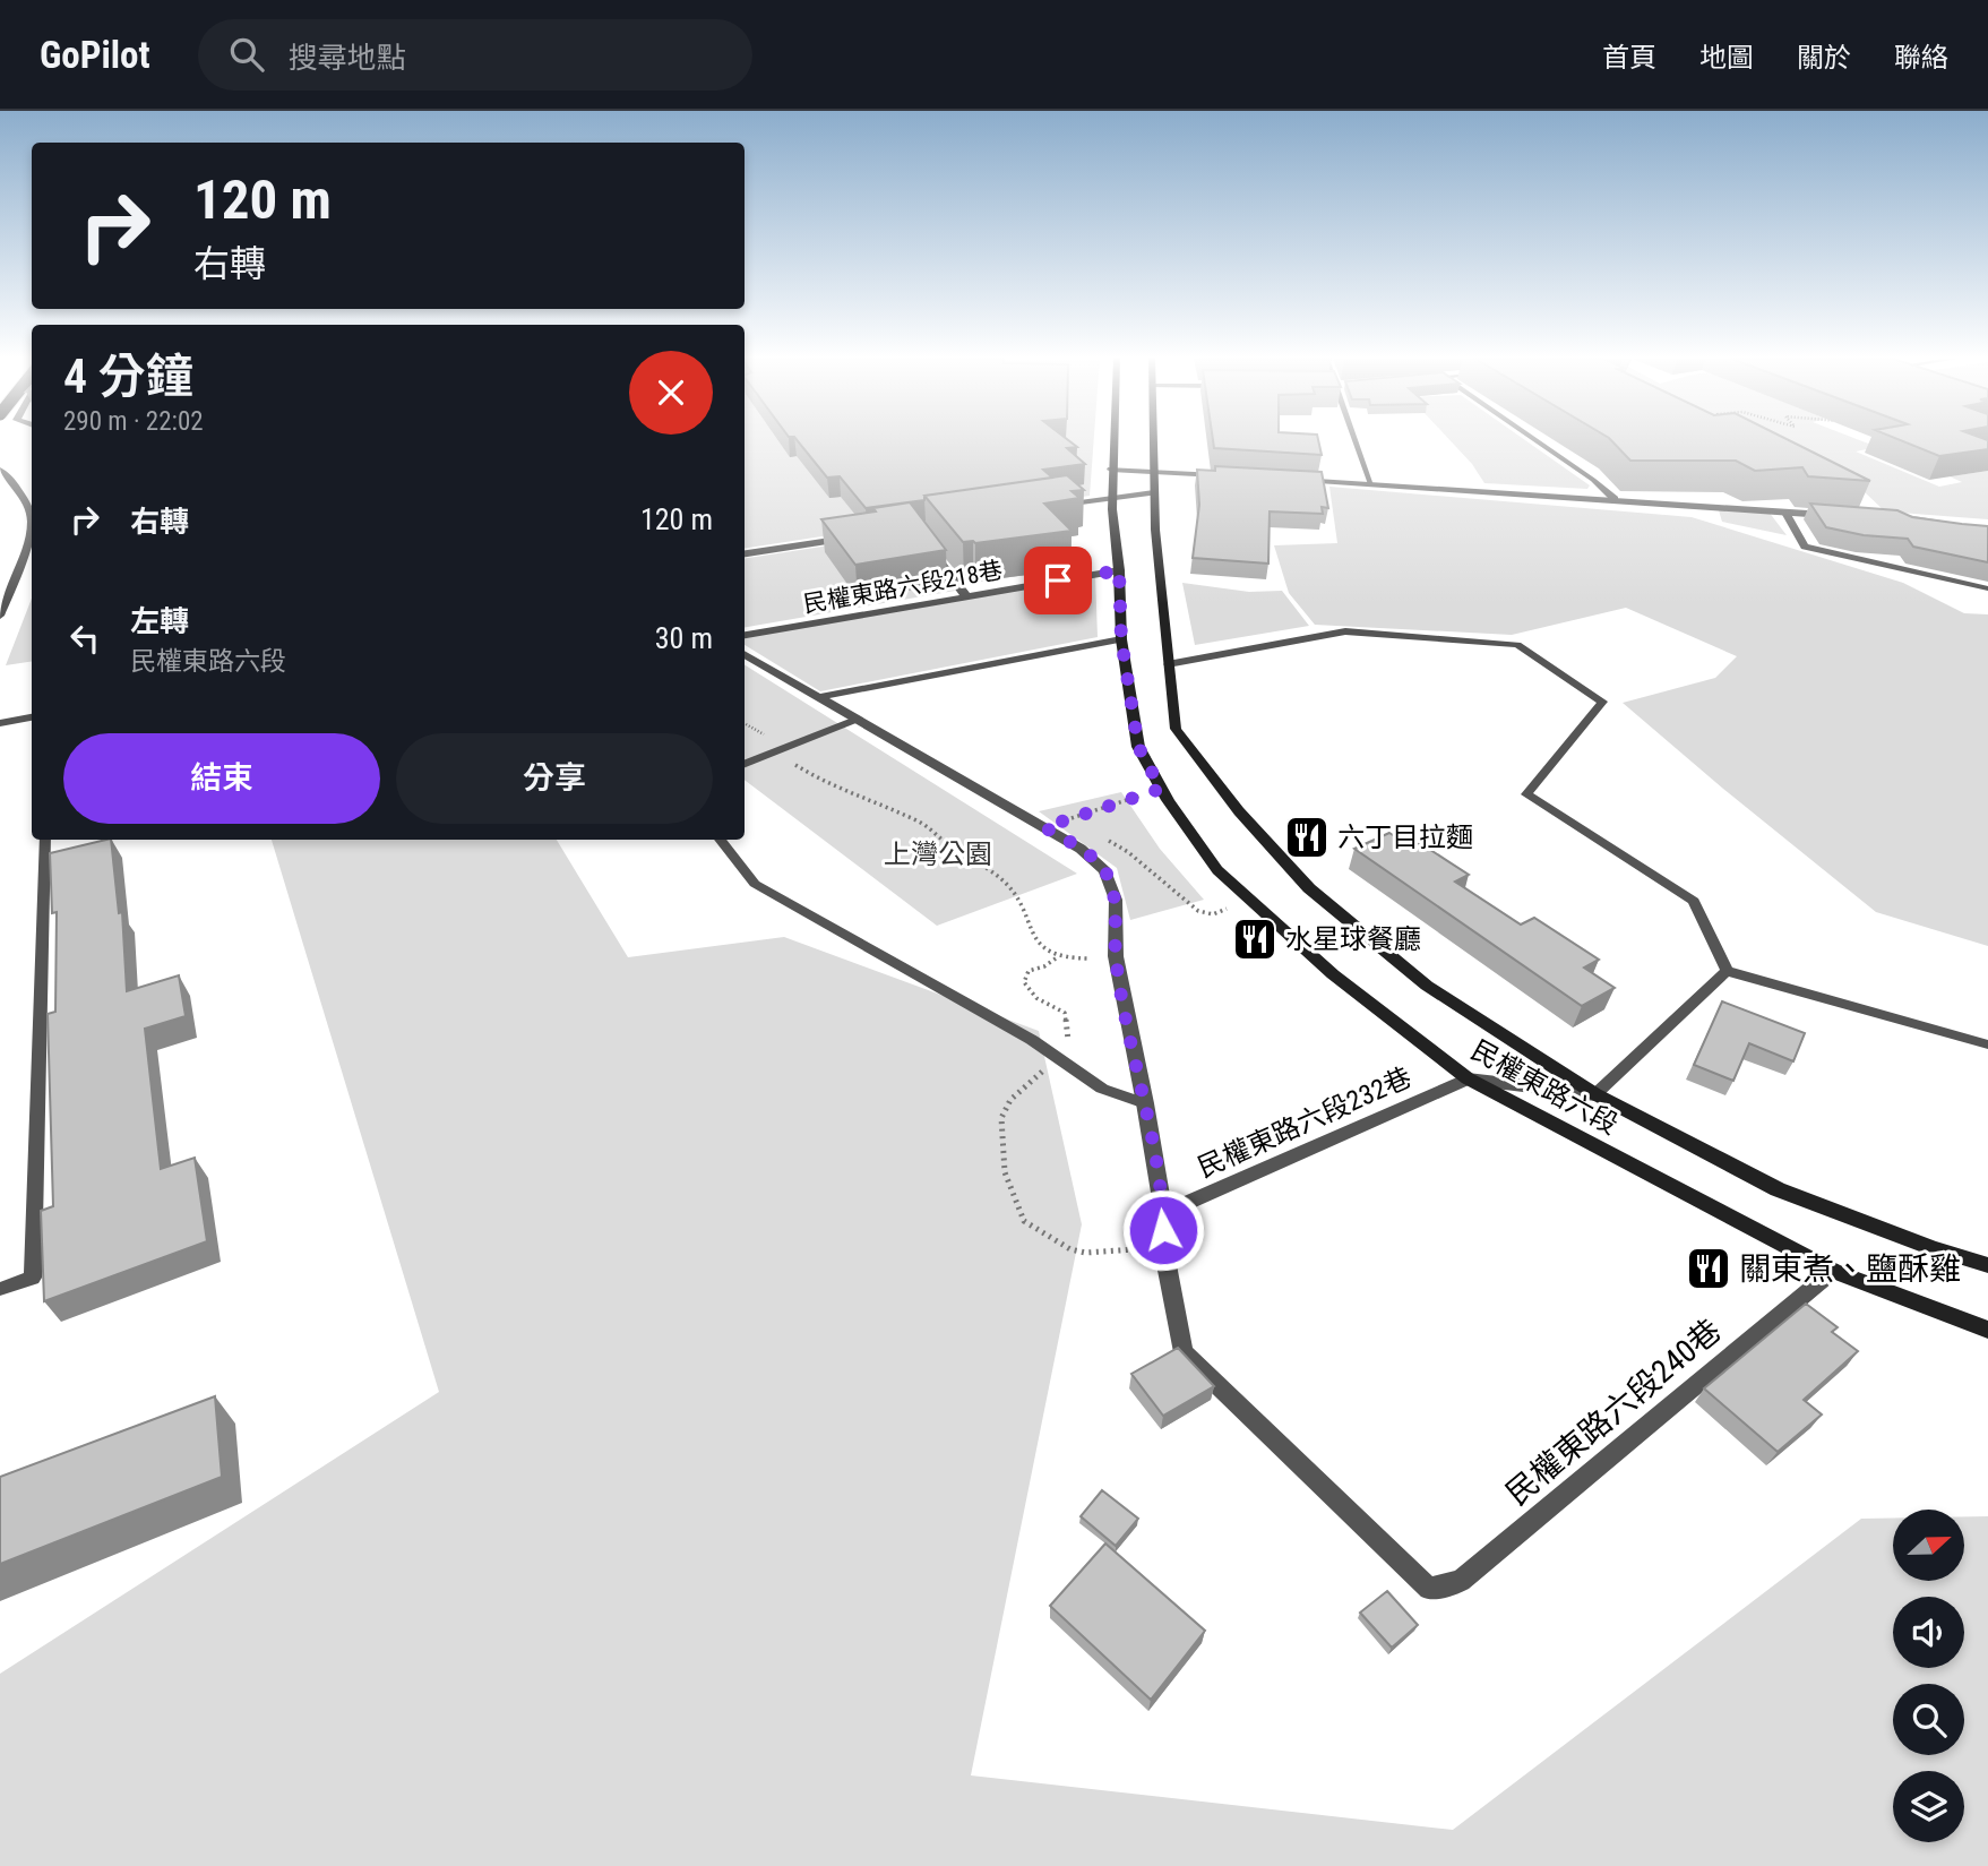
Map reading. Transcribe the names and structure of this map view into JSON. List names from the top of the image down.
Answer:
{
  "streets": {
    "main road": ["民權東路六段"],
    "street": ["民權東路六段218巷", "民權東路六段232巷", "民權東路六段240巷"]
  },
  "crossings": [
    ["民權東路六段218巷", "民權東路六段"],
    ["民權東路六段", "民權東路六段232巷"],
    ["民權東路六段", "民權東路六段240巷"],
    ["民權東路六段232巷", "民權東路六段240巷"]
  ],
  "parks": ["上灣公園"],
  "places": {
    "restaurant": ["六丁目拉麵", "水星球餐廳", "關東煮、鹽酥雞"]
  },
  "north": "right",
  "page": {
    "header": "GoPilot",
    "search": "搜尋地點",
    "nav": [
      "首頁",
      "地圖",
      "關於",
      "聯絡"
    ],
    "turn": ["120 m", "右轉"],
    "heading": ["4 分鐘", "290 m · 22:02"],
    "list": [
      {
        "name": "右轉",
        "value": "120 m"
      },
      {
        "name": "左轉",
        "note": "民權東路六段",
        "value": "30 m"
      }
    ],
    "buttons": ["結束", "分享"]
  }
}
